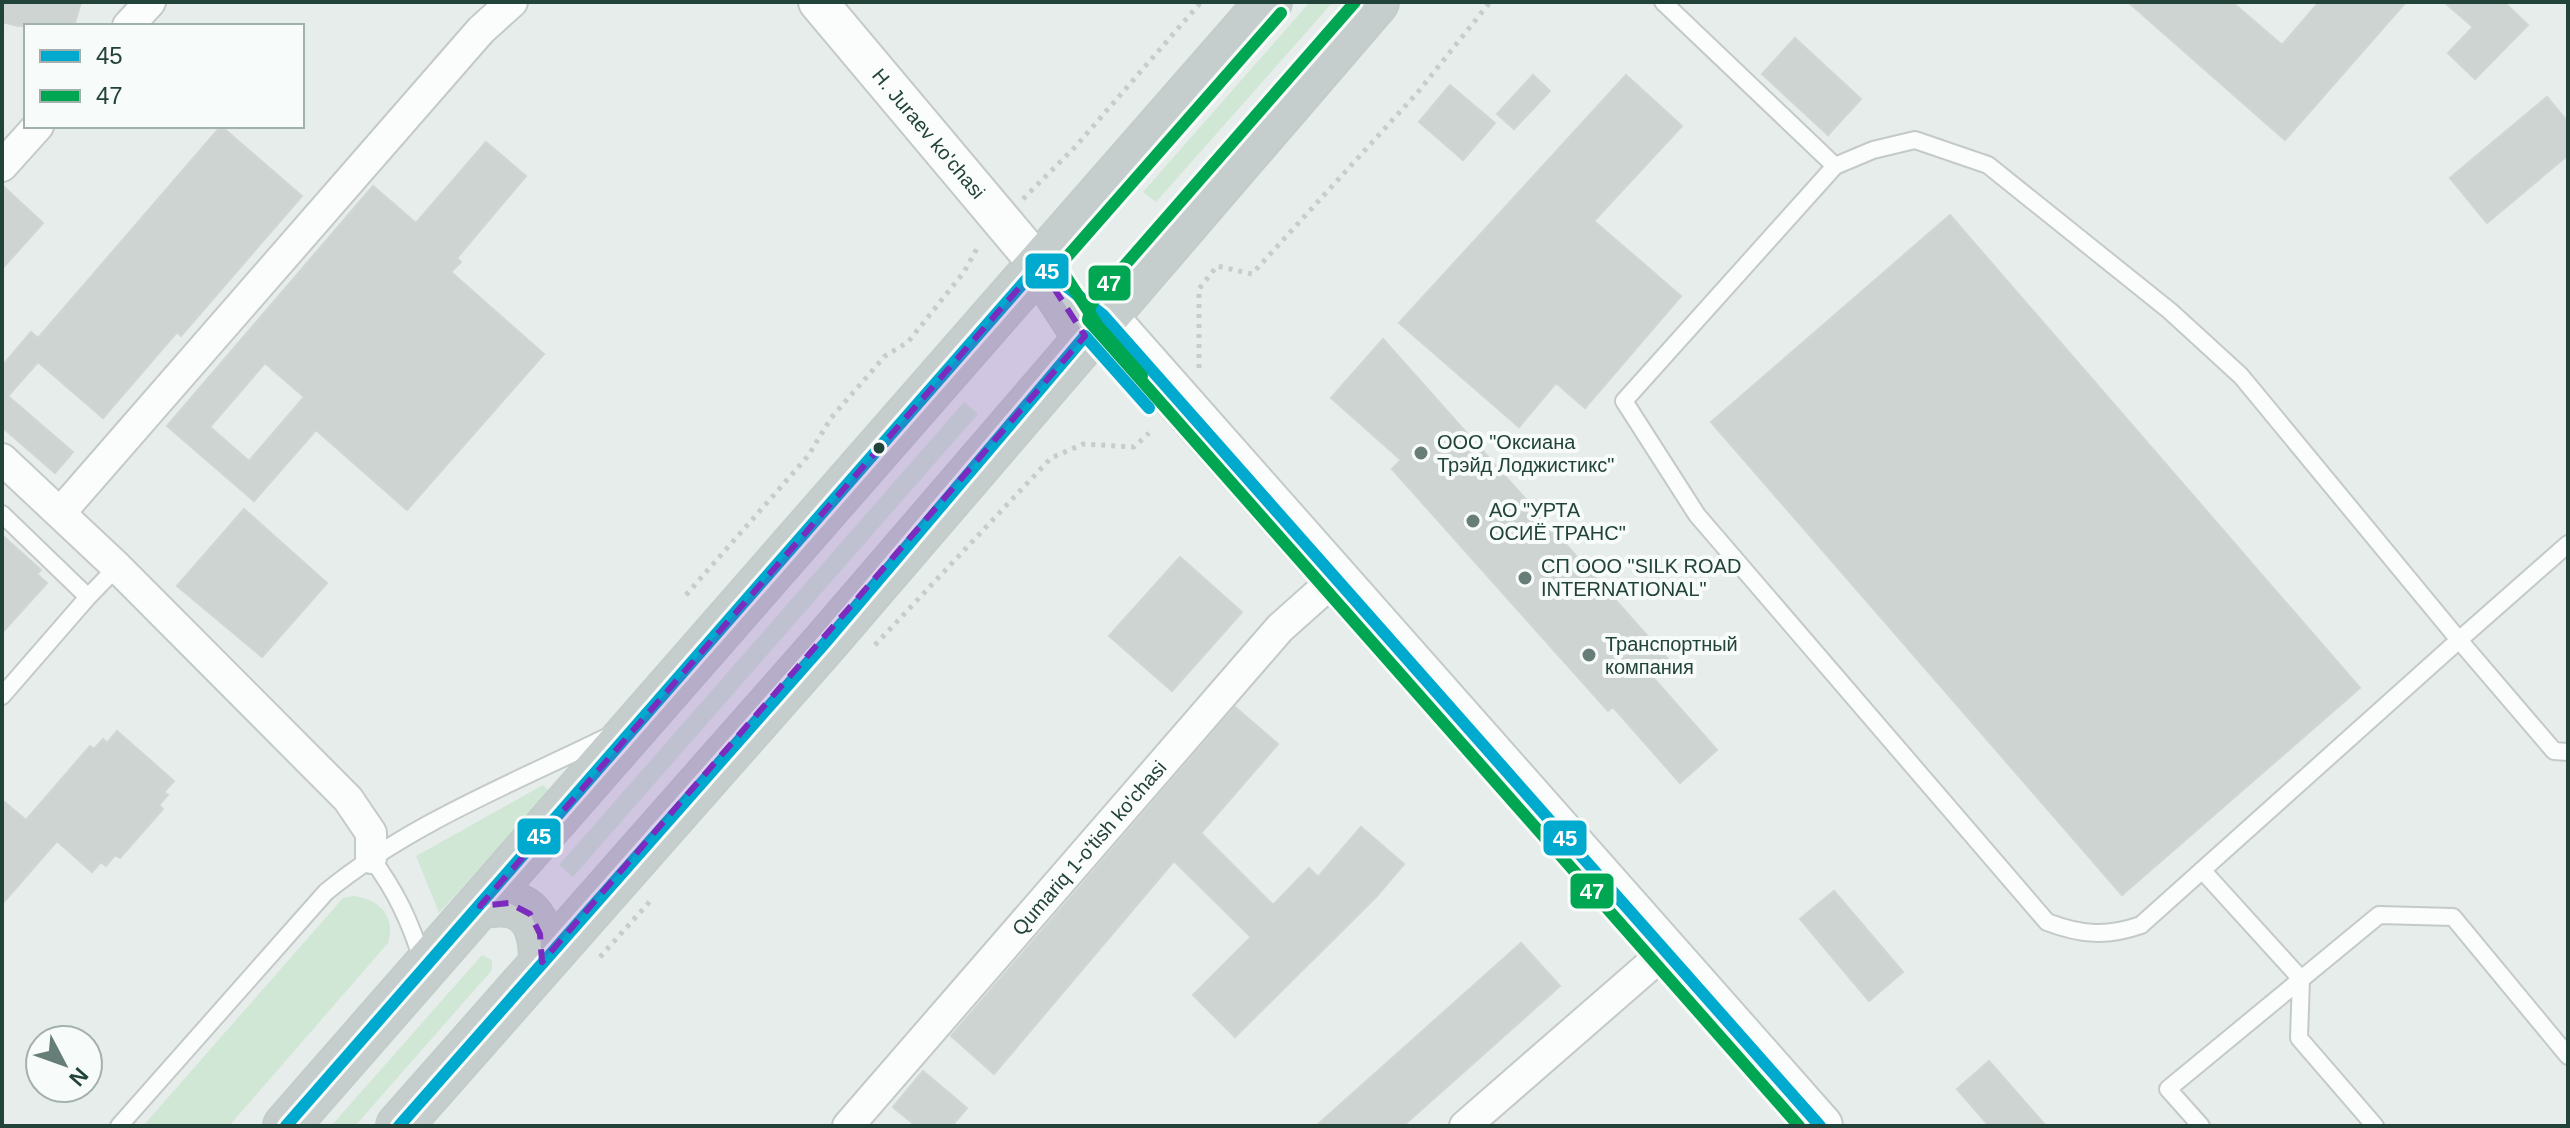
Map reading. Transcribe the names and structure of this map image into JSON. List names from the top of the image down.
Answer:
{
  "streets": {
    "street": ["H. Juraev ko'chasi", "Qumariq 1-o'tish ko'chasi"]
  },
  "places": [
    "ООО \"Оксиана Трэйд Лоджистикс\"",
    "АО \"УРТА ОСИЁ ТРАНС\"",
    "СП ООО \"SILK ROAD INTERNATIONAL\"",
    "Транспортный компания"
  ],
  "lines": ["transit line 47", "transit line 45"],
  "legend": ["45", "47"],
  "north": "bottom right"
}
